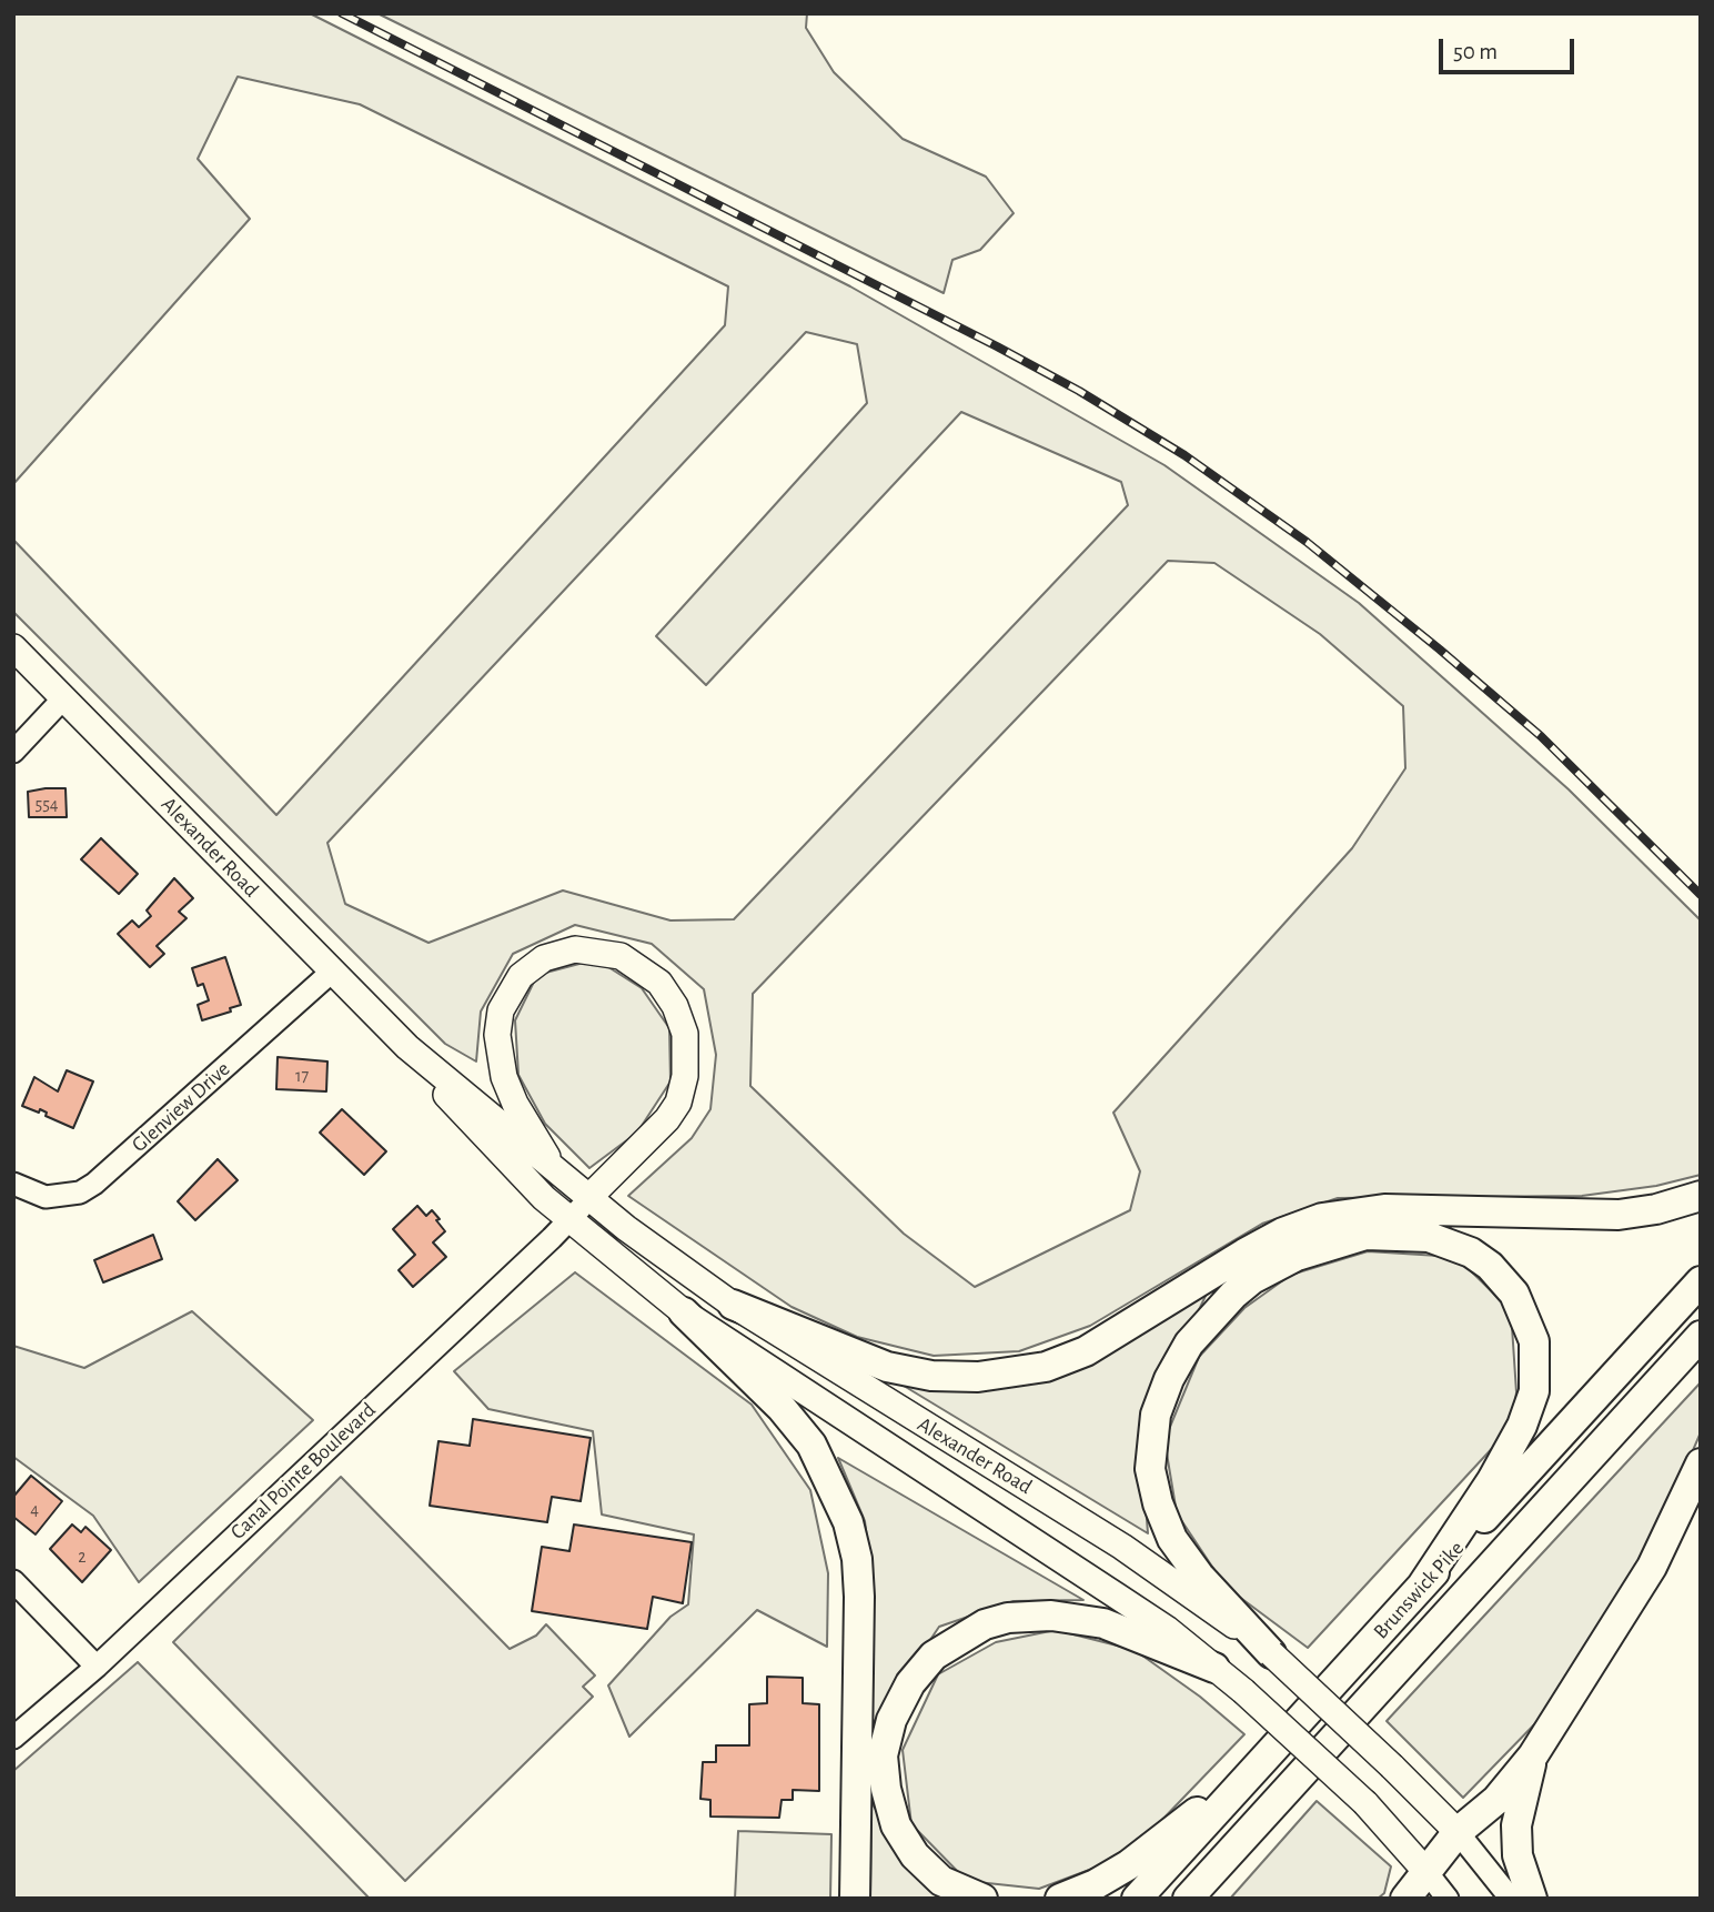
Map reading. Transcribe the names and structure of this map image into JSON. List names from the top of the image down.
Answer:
{
  "streets": {
    "highway": ["Brunswick Pike"],
    "main road": ["Alexander Road"],
    "street": ["Glenview Drive", "Canal Pointe Boulevard"]
  },
  "crossings": [
    ["Alexander Road", "Glenview Drive"],
    ["Alexander Road", "Canal Pointe Boulevard"]
  ],
  "house_numbers": [
    "554",
    "17",
    "4",
    "2"
  ],
  "scale_bar": "50 m"
}
